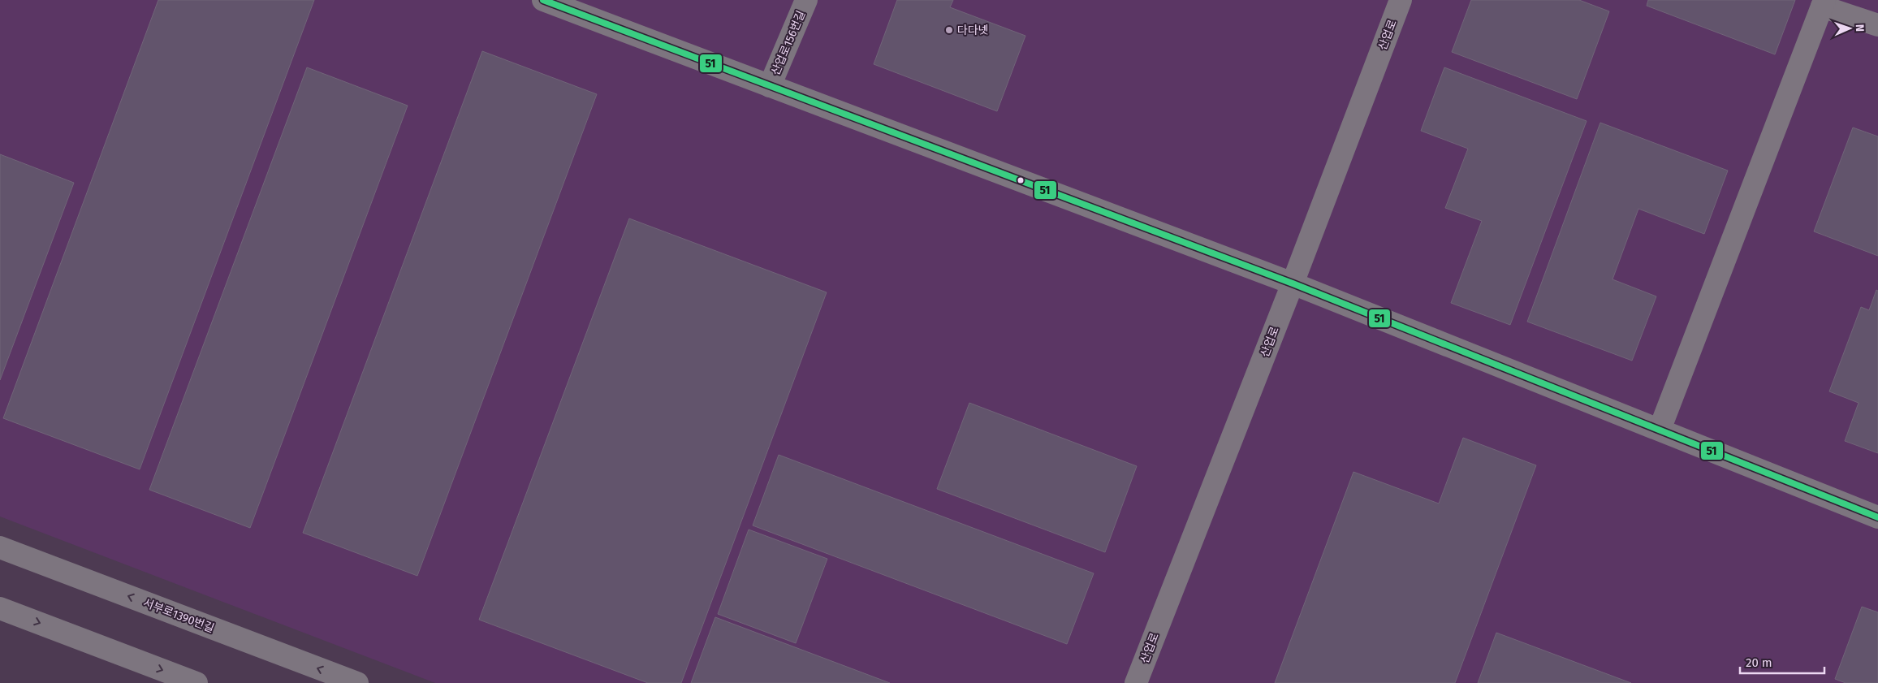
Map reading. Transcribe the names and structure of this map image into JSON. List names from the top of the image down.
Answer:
{
  "streets": {
    "street": ["산업로", "산업로156번길", "서부로1390번길"]
  },
  "crossings": [
    ["산업로", "산업로156번길"]
  ],
  "places": ["다다넷"],
  "lines": ["transit line 51"],
  "scale_bar": "20 m",
  "north": "right"
}
